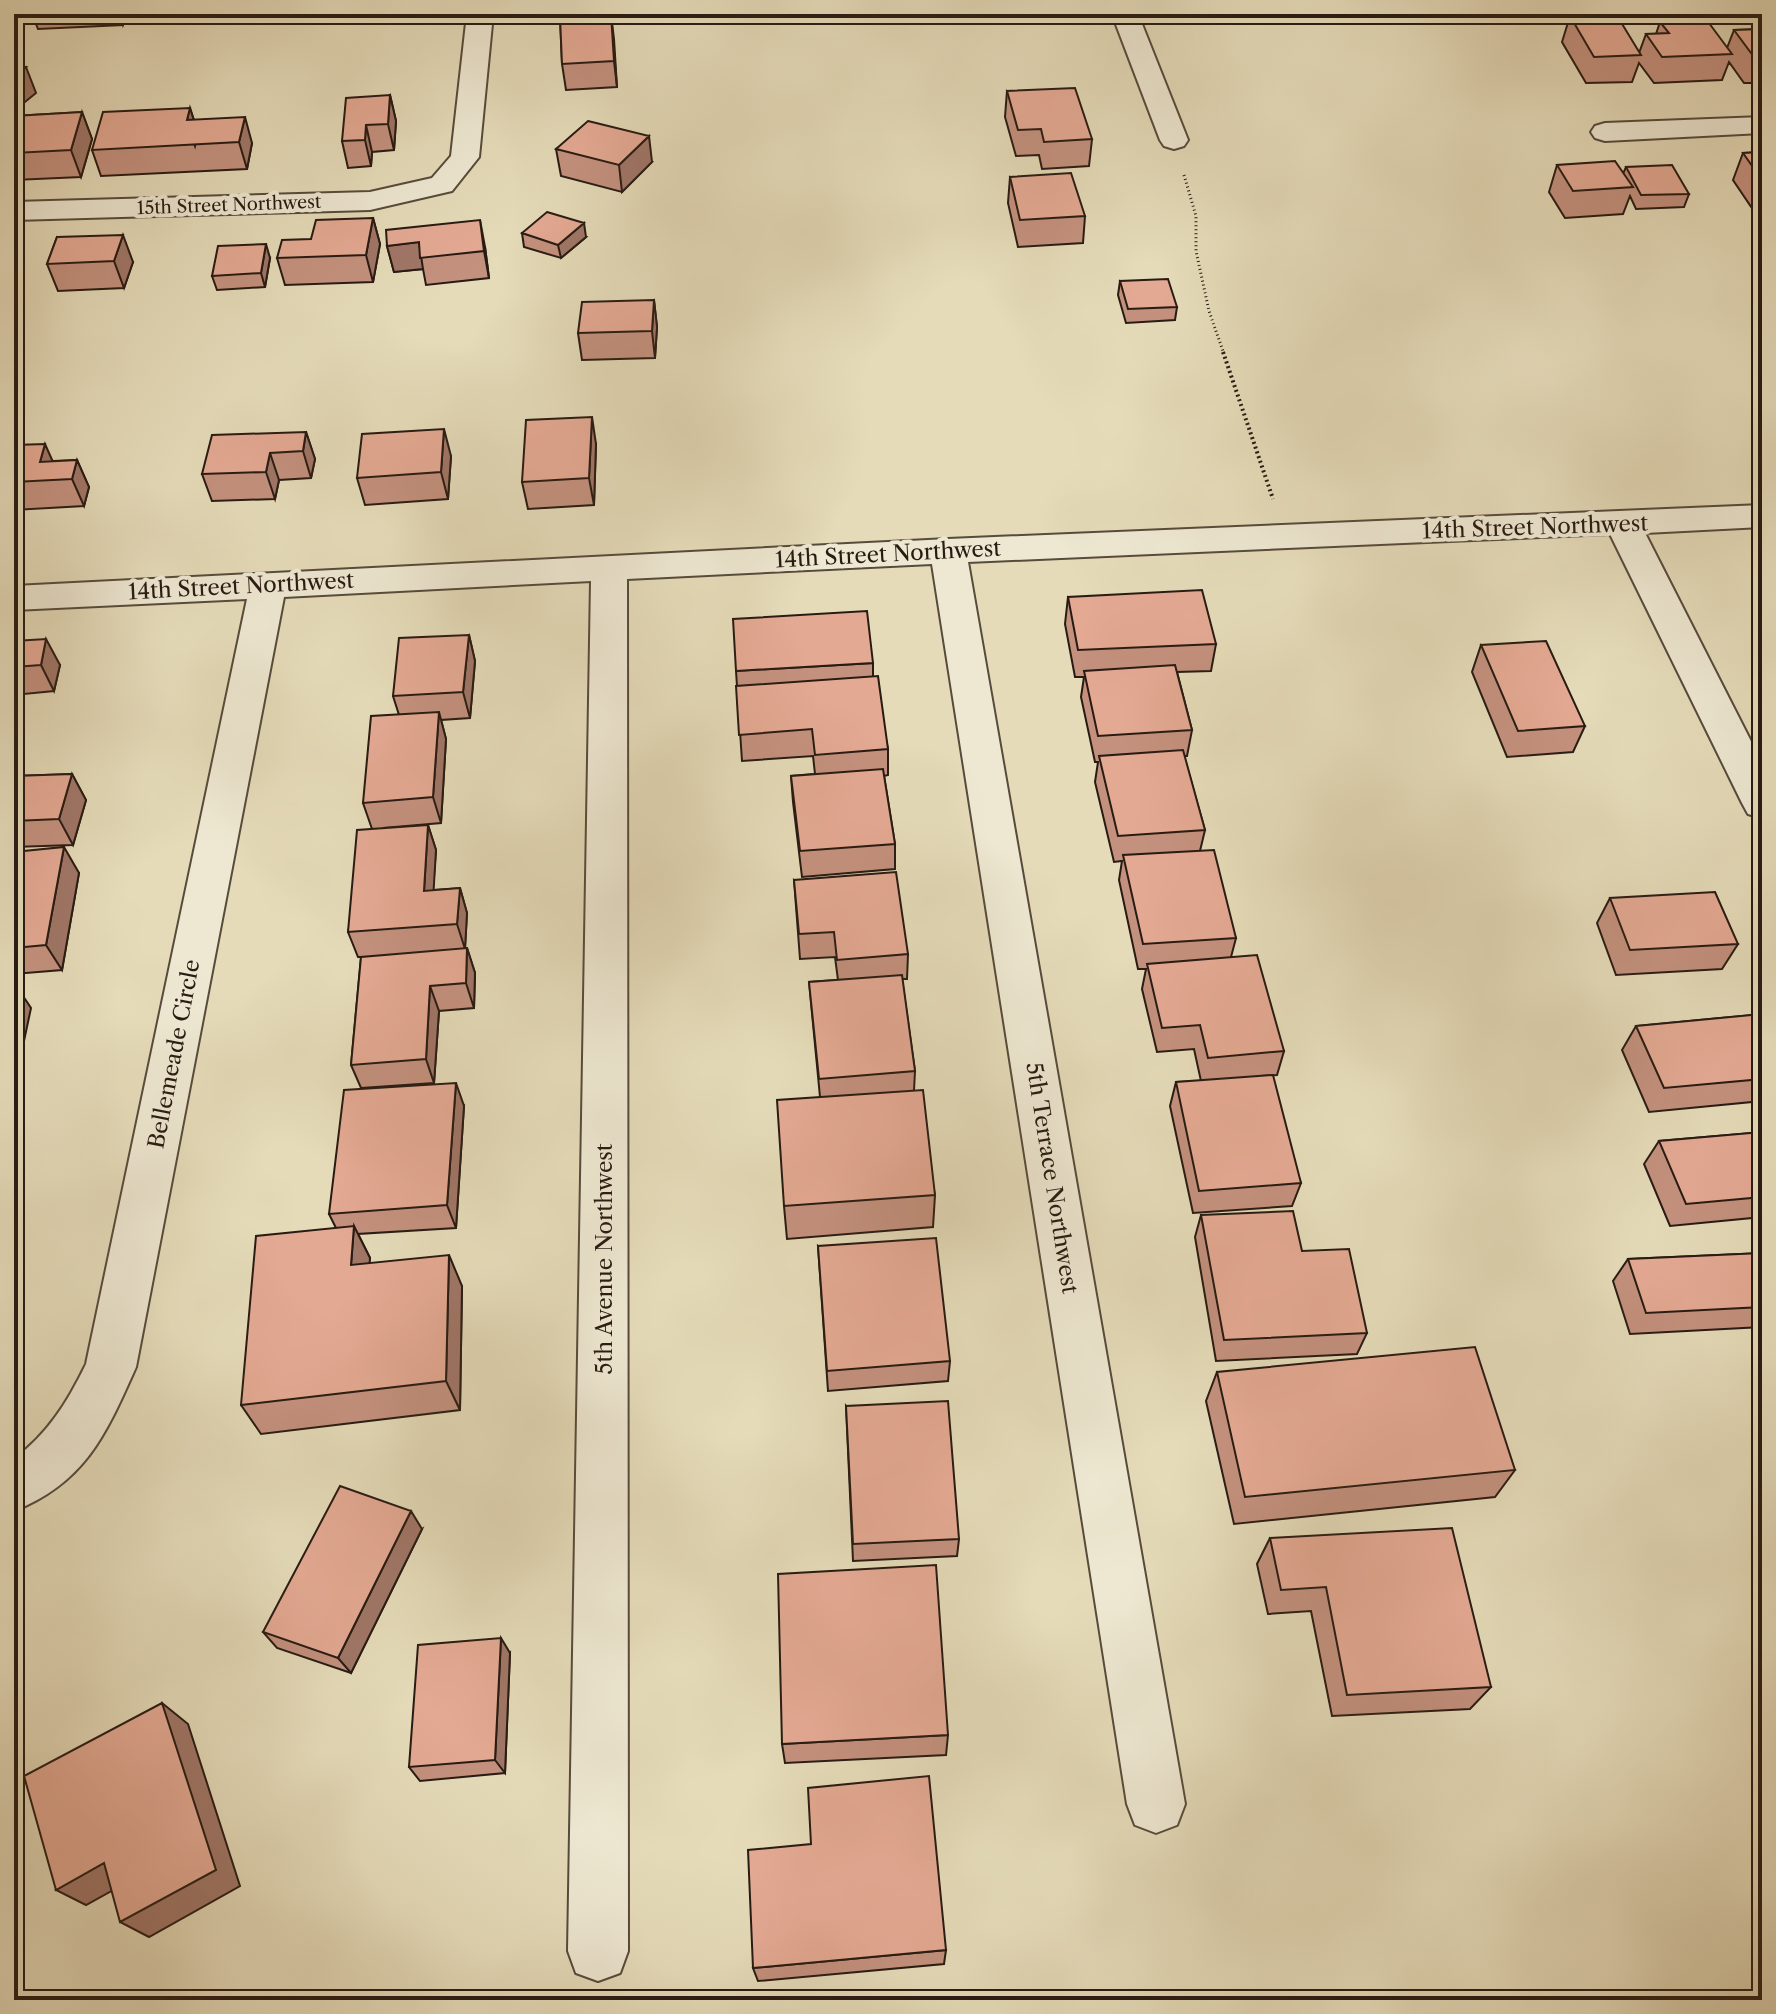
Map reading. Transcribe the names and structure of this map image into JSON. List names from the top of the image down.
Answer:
{
  "streets": {
    "street": [
      "15th Street Northwest",
      "14th Street Northwest",
      "Bellemeade Circle",
      "5th Terrace Northwest",
      "5th Avenue Northwest"
    ]
  },
  "crossings": [
    ["14th Street Northwest", "Bellemeade Circle"],
    ["14th Street Northwest", "5th Terrace Northwest"],
    ["14th Street Northwest", "5th Avenue Northwest"]
  ]
}
